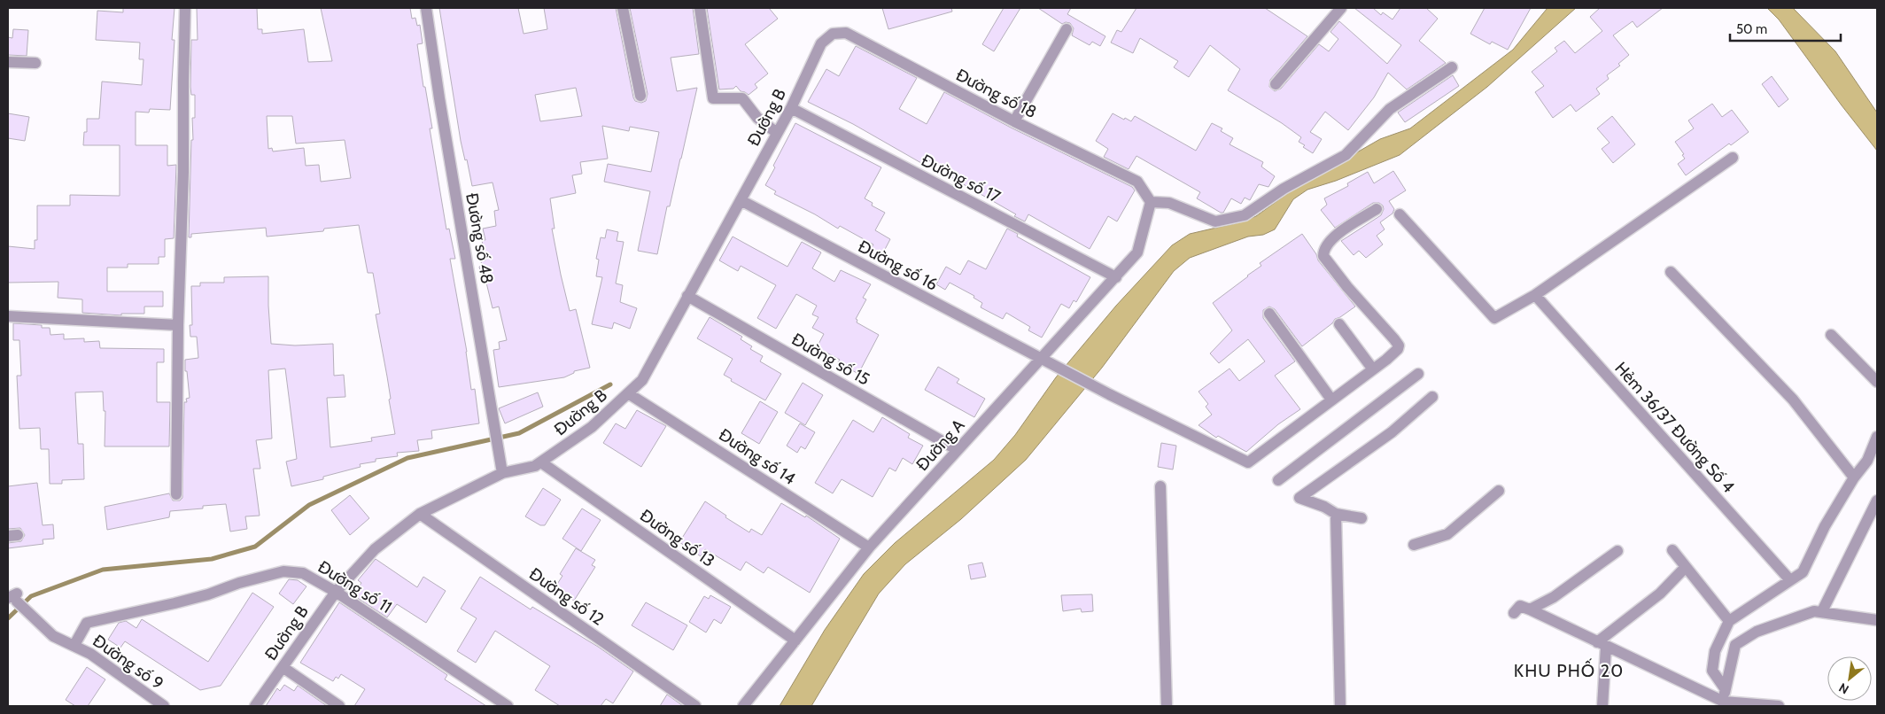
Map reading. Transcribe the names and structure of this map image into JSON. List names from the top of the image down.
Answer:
{
  "streets": {
    "street": [
      "Đường số 18",
      "Đường B",
      "Đường số 17",
      "Đường số 48",
      "Đường số 16",
      "Đường số 15",
      "Hẻm 36/37 Đường Số 4",
      "Đường A",
      "Đường số 14",
      "Đường số 13",
      "Đường số 11",
      "Đường số 12",
      "Đường số 9"
    ]
  },
  "crossings": [
    ["Đường số 18", "Đường B"],
    ["Đường số 18", "Đường A"],
    ["Đường B", "Đường số 17"],
    ["Đường B", "Đường số 48"],
    ["Đường B", "Đường số 16"],
    ["Đường B", "Đường số 15"],
    ["Đường B", "Đường số 14"],
    ["Đường B", "Đường số 13"],
    ["Đường B", "Đường số 11"],
    ["Đường B", "Đường số 12"],
    ["Đường số 17", "Đường A"],
    ["Đường số 16", "Đường A"],
    ["Đường số 15", "Đường A"],
    ["Đường A", "Đường số 14"],
    ["Đường A", "Đường số 13"],
    ["Đường số 11", "Đường số 9"]
  ],
  "districts": ["KHU PHỐ 20"],
  "scale_bar": "50 m",
  "north": "bottom left"
}
